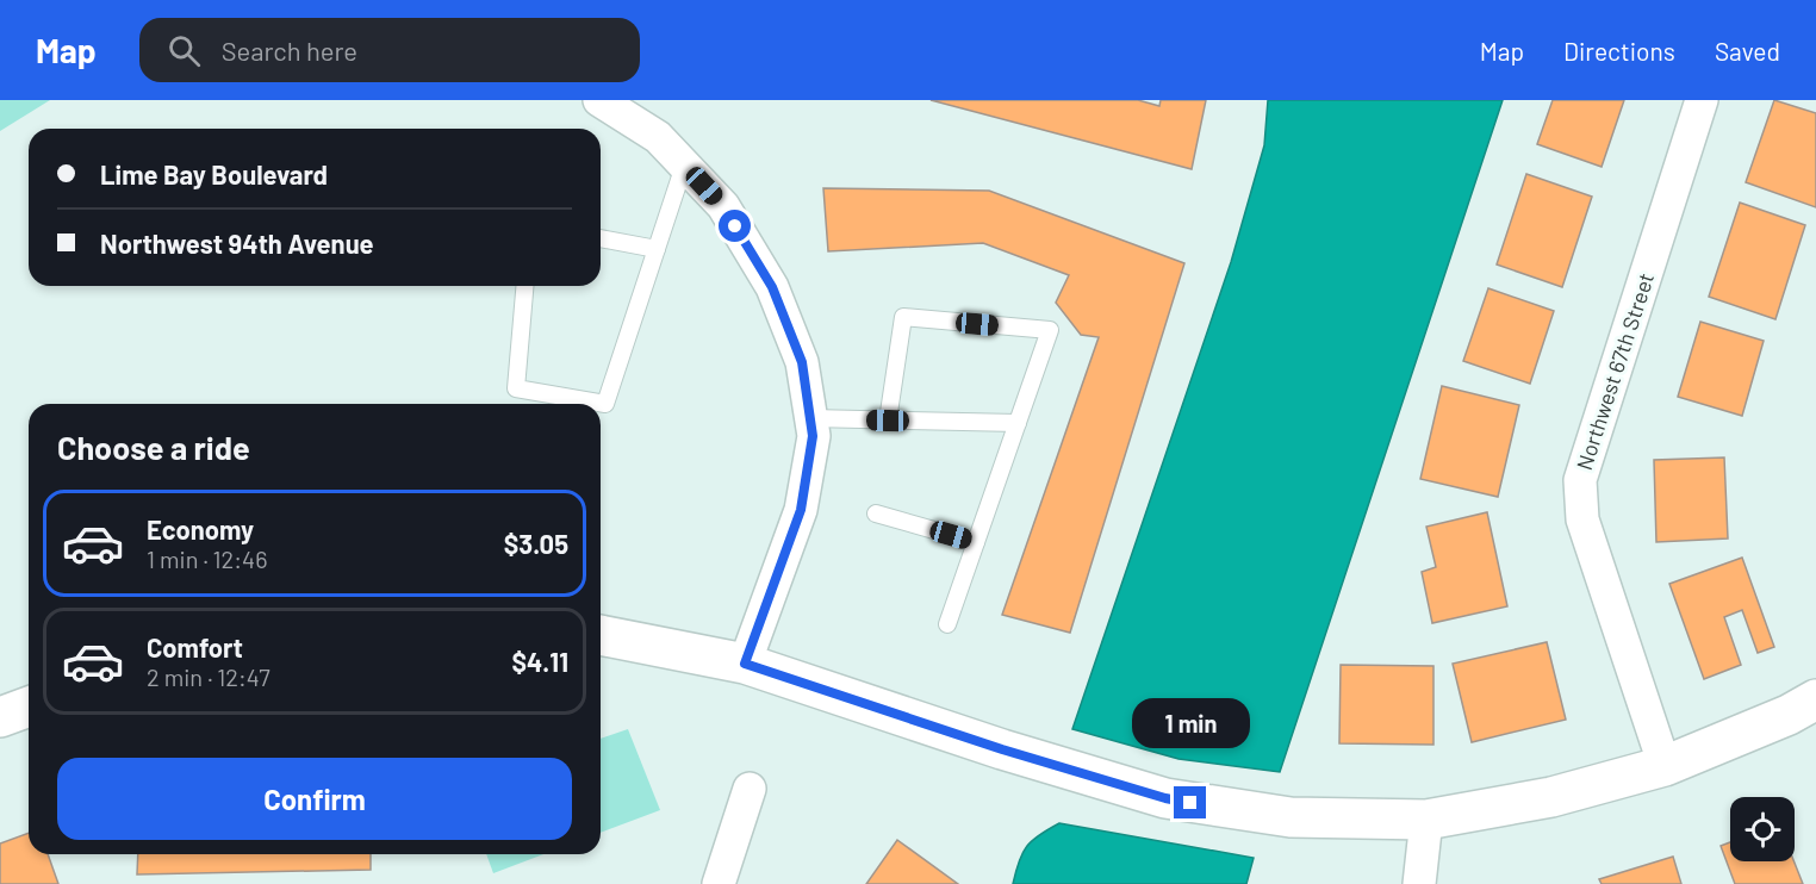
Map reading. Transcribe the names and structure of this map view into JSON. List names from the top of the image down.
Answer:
{
  "streets": {
    "street": ["Northwest 67th Street"]
  },
  "page": {
    "header": "Map",
    "search": "Search here",
    "nav": ["Map", "Directions", "Saved"],
    "banner": ["Lime Bay Boulevard", "Northwest 94th Avenue"],
    "heading": "Choose a ride",
    "list": [
      {
        "name": "Economy",
        "note": "1 min · 12:46",
        "value": "$3.05"
      },
      {
        "name": "Comfort",
        "note": "2 min · 12:47",
        "value": "$4.11"
      }
    ],
    "bubble": "1 min",
    "buttons": "Confirm"
  }
}
